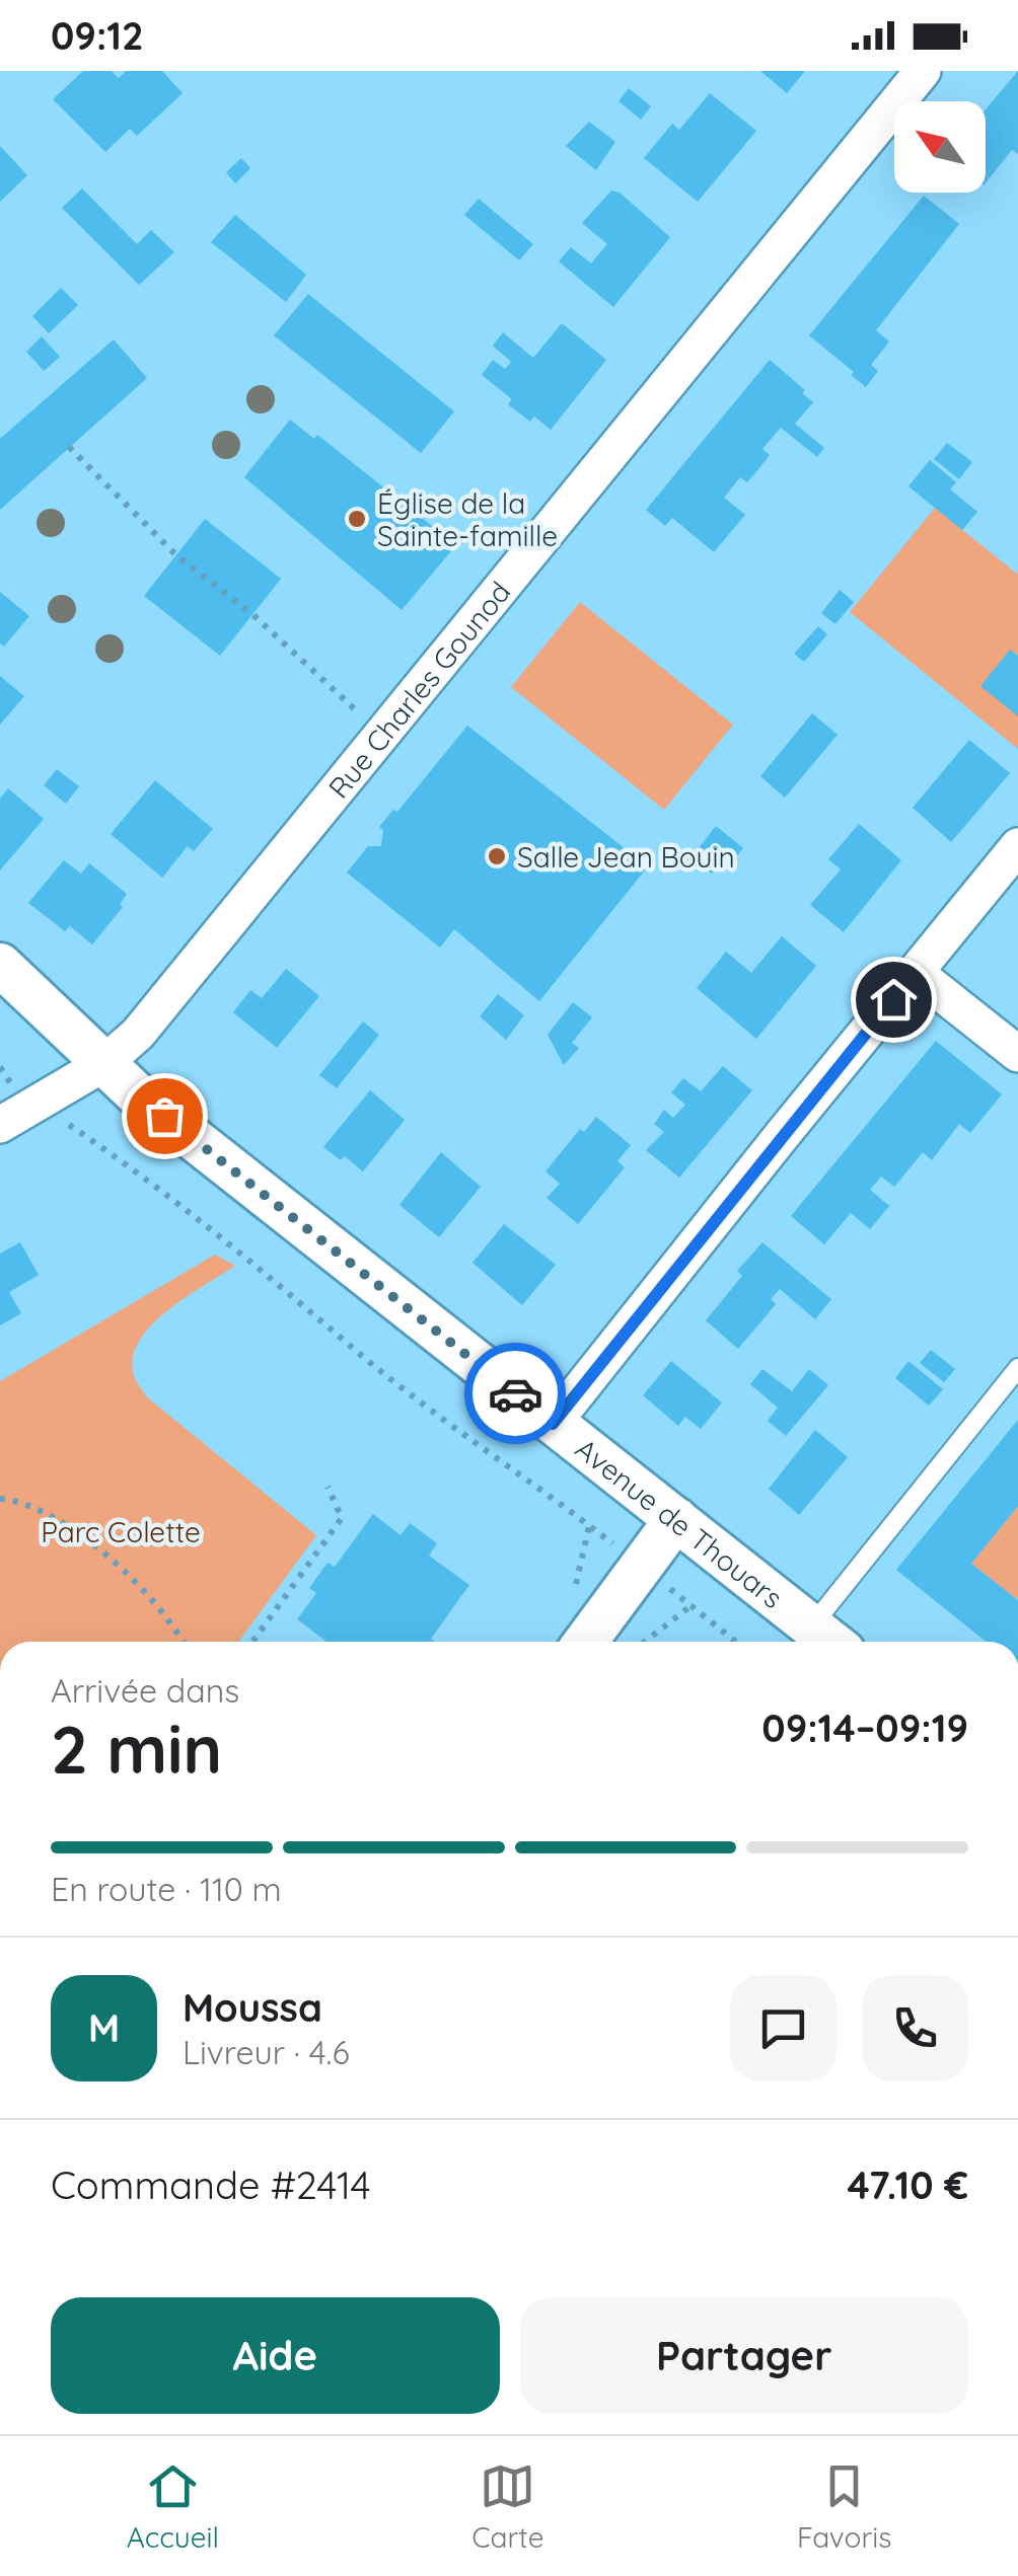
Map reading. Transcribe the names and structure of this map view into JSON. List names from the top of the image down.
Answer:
{
  "streets": {
    "street": ["Rue Charles Gounod", "Avenue de Thouars"]
  },
  "crossings": [
    ["Rue Charles Gounod", "Avenue de Thouars"]
  ],
  "parks": ["Parc Colette"],
  "places": ["Église de la Sainte-famille", "Salle Jean Bouin"],
  "north": "top left",
  "page": {
    "status": "09:12",
    "heading": ["2 min", "Arrivée dans", "09:14–09:19"],
    "panel": [
      "Moussa",
      "Livreur · 4.6",
      "Commande #2414",
      "47.10 €"
    ],
    "bar": "En route · 110 m",
    "round": "M",
    "buttons": ["Aide", "Partager"],
    "tabs": ["Accueil", "Carte", "Favoris"]
  }
}
